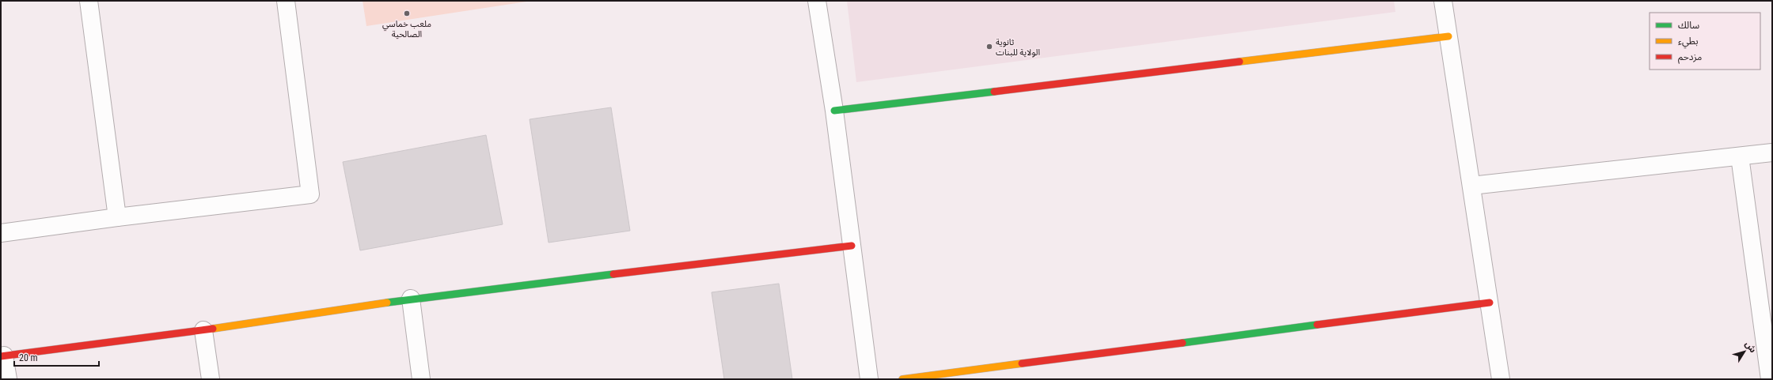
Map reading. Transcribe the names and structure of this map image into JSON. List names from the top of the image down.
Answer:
{
  "places": ["ملعب خماسي الصالحية", "ثانوية الولاية للبنات"],
  "legend": ["سالك", "بطيء", "مزدحم"],
  "scale_bar": "20 m",
  "north": "top right"
}
